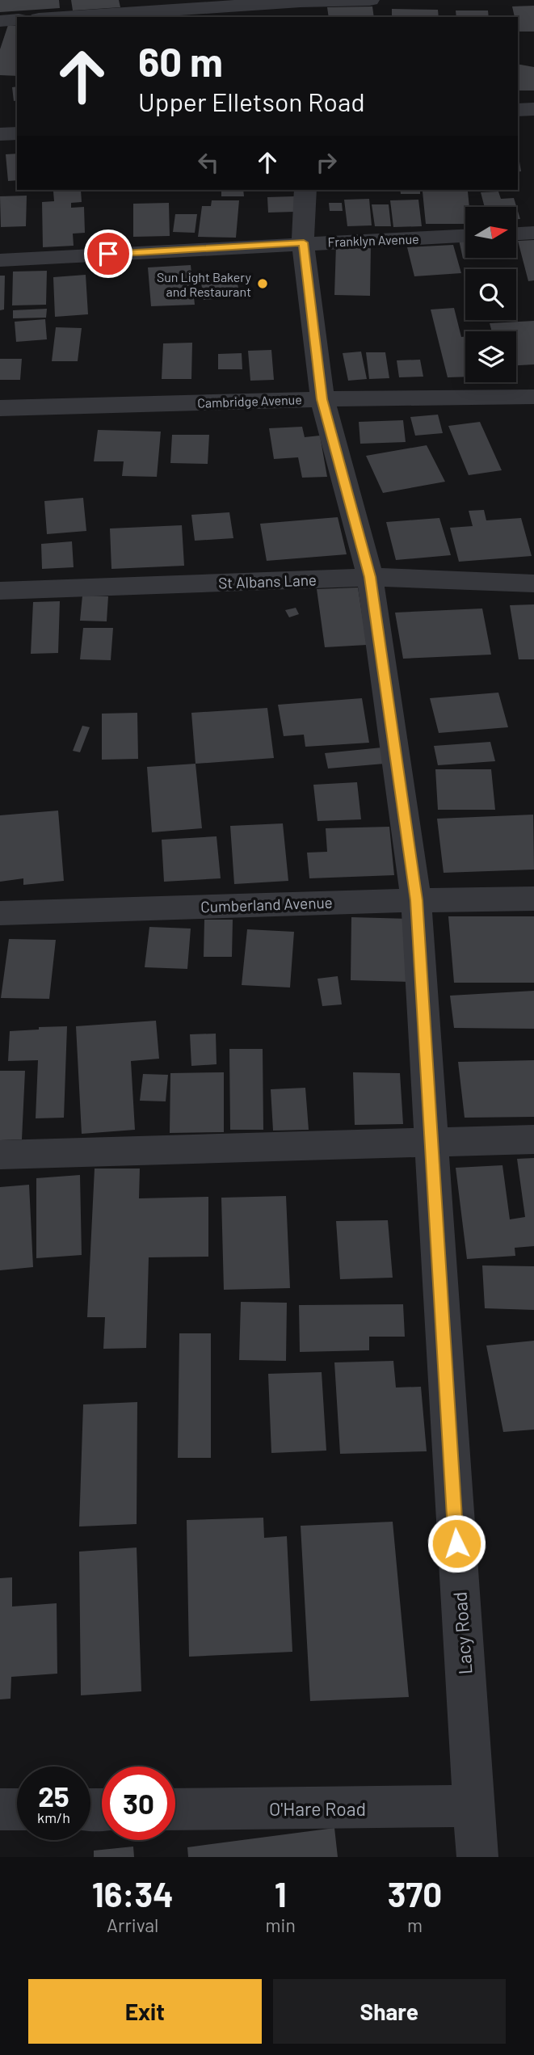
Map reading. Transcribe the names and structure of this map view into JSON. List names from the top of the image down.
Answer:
{
  "streets": {
    "street": [
      "Franklyn Avenue",
      "Cambridge Avenue",
      "St Albans Lane",
      "Cumberland Avenue",
      "Lacy Road",
      "O'Hare Road"
    ]
  },
  "crossings": [
    ["Franklyn Avenue", "Lacy Road"],
    ["Cambridge Avenue", "Lacy Road"],
    ["St Albans Lane", "Lacy Road"],
    ["Cumberland Avenue", "Lacy Road"],
    ["Lacy Road", "O'Hare Road"]
  ],
  "places": ["Sun Light Bakery and Restaurant"],
  "north": "right",
  "page": {
    "turn": ["60 m", "Upper Elletson Road"],
    "speed": "25 km/h",
    "limit": "30",
    "eta": [
      "16:34",
      "Arrival",
      "1",
      "min",
      "370",
      "m"
    ],
    "buttons": ["Exit", "Share"]
  }
}
